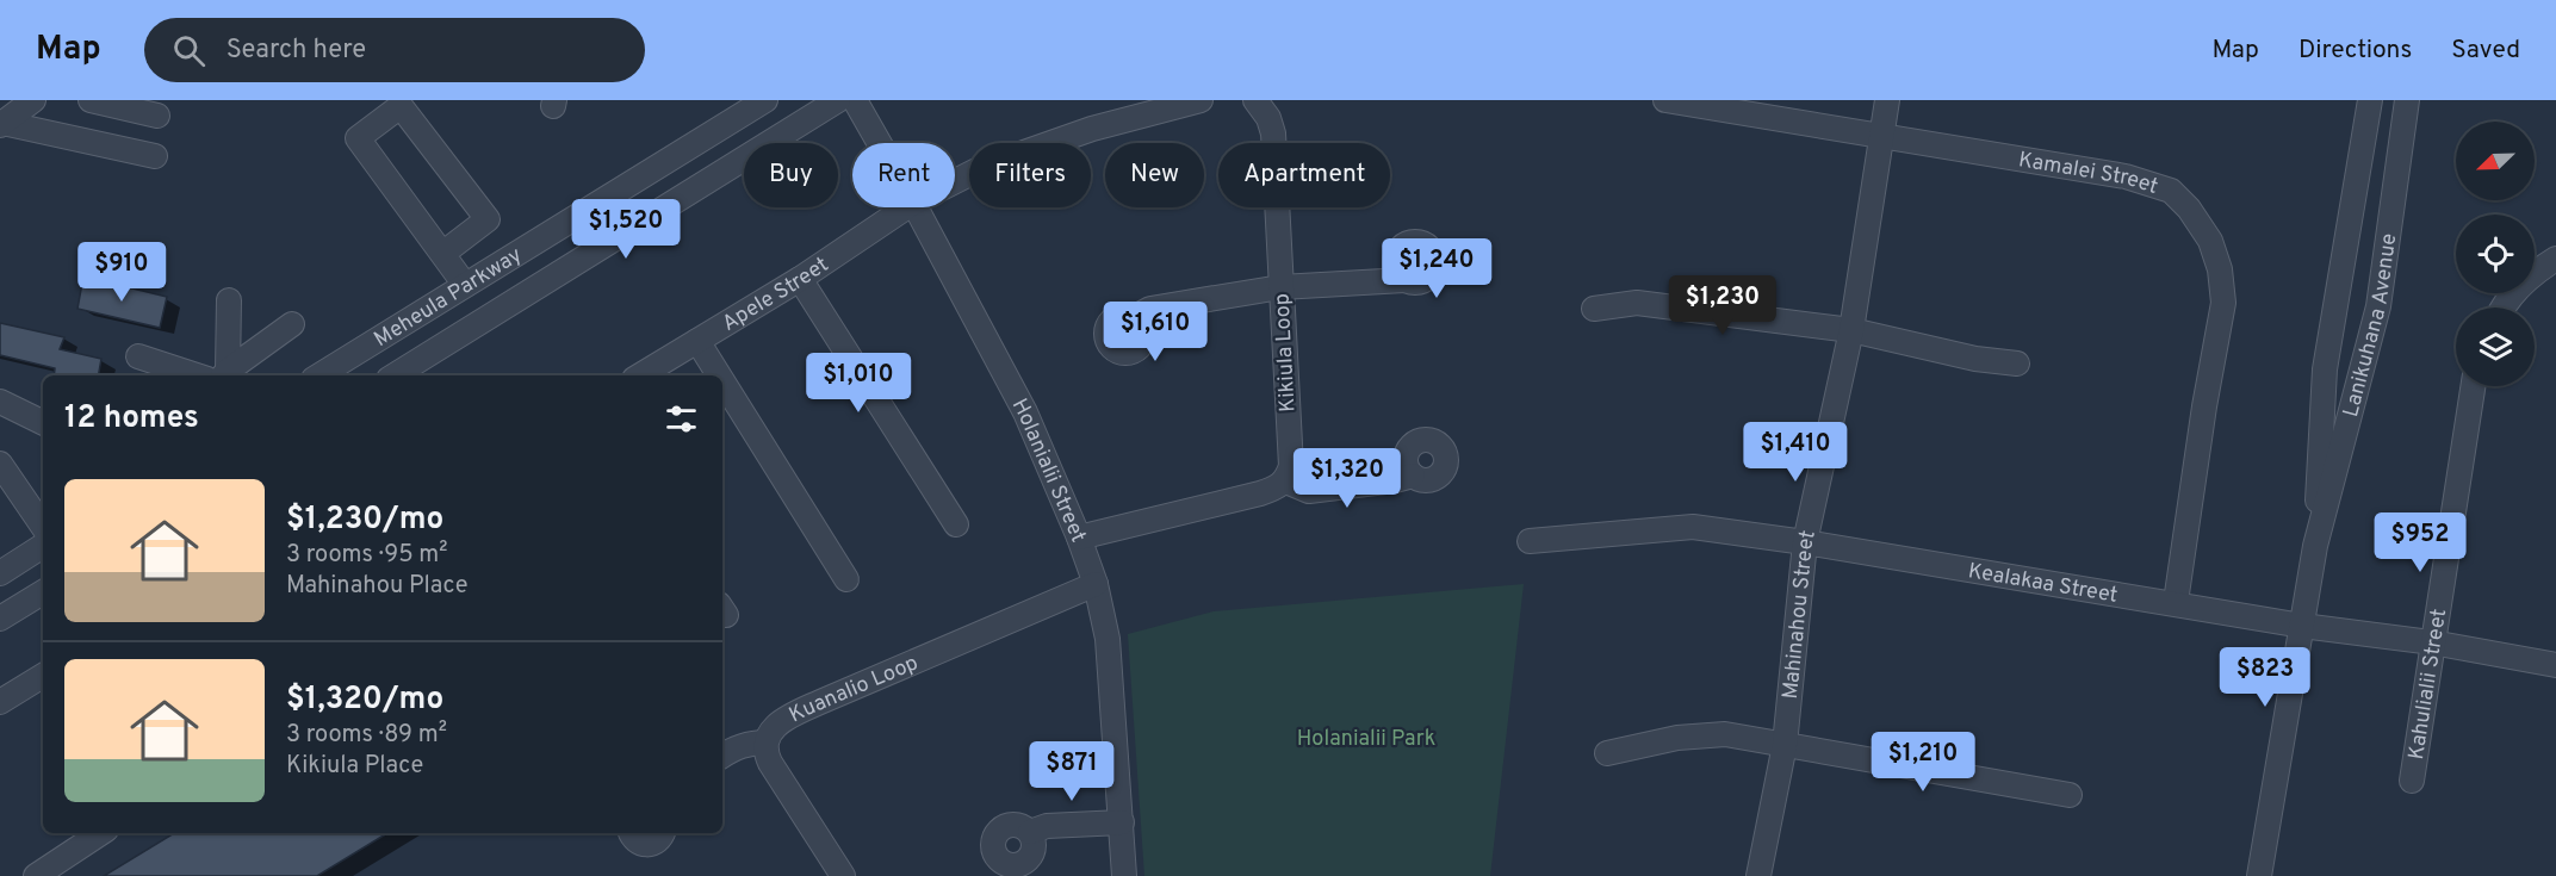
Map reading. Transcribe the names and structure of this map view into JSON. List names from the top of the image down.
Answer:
{
  "streets": {
    "street": [
      "Kamalei Street",
      "Apele Street",
      "Meheula Parkway",
      "Lanikuhana Avenue",
      "Kikiula Loop",
      "Holanialii Street",
      "Kealakaa Street",
      "Mahinahou Street",
      "Kahulialii Street",
      "Kuanalio Loop"
    ]
  },
  "crossings": [
    ["Kamalei Street", "Kealakaa Street"],
    ["Kamalei Street", "Mahinahou Street"],
    ["Lanikuhana Avenue", "Kealakaa Street"],
    ["Holanialii Street", "Kuanalio Loop"],
    ["Kealakaa Street", "Mahinahou Street"],
    ["Kealakaa Street", "Kahulialii Street"]
  ],
  "parks": ["Holanialii Park"],
  "north": "bottom left",
  "page": {
    "header": "Map",
    "search": "Search here",
    "nav": ["Map", "Directions", "Saved"],
    "chip": [
      "Buy",
      "Rent",
      "Filters",
      "New",
      "Apartment"
    ],
    "price": [
      "$1,520",
      "$1,240",
      "$910",
      "$1,230",
      "$1,610",
      "$1,010",
      "$1,410",
      "$1,320",
      "$952",
      "$823",
      "$1,210",
      "$871"
    ],
    "heading": "12 homes",
    "list": [
      {
        "name": "$1,230/mo",
        "note": "3 rooms · 95 m² · Mahinahou Place"
      },
      {
        "name": "$1,320/mo",
        "note": "3 rooms · 89 m² · Kikiula Place"
      }
    ]
  }
}
